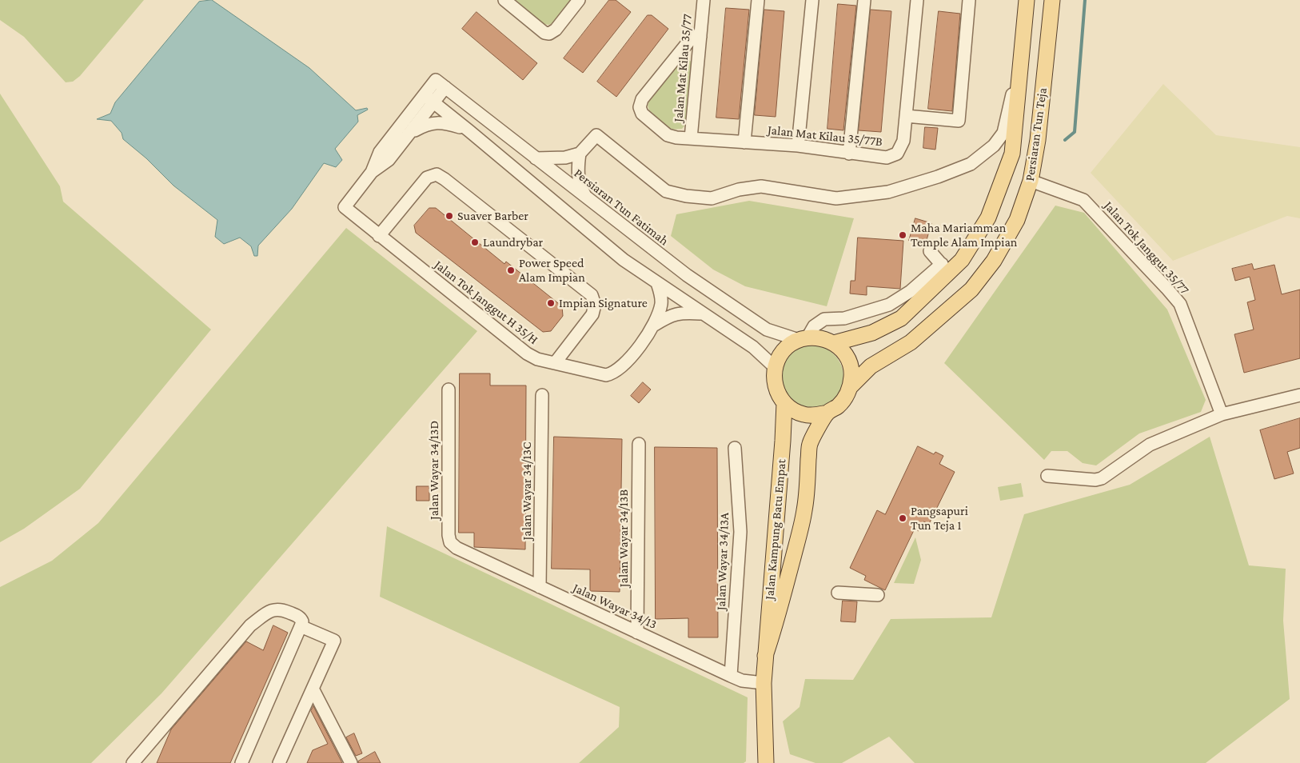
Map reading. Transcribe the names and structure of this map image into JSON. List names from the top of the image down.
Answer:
{
  "streets": {
    "main road": ["Persiaran Tun Teja", "Jalan Kampung Batu Empat"],
    "street": [
      "Jalan Mat Kilau 35/77",
      "Jalan Mat Kilau 35/77B",
      "Persiaran Tun Fatimah",
      "Jalan Tok Janggut 35/77",
      "Jalan Tok Janggut H 35/H",
      "Jalan Wayar 34/13D",
      "Jalan Wayar 34/13C",
      "Jalan Wayar 34/13B",
      "Jalan Wayar 34/13A",
      "Jalan Wayar 34/13"
    ]
  },
  "crossings": [
    ["Jalan Mat Kilau 35/77", "Jalan Mat Kilau 35/77B"],
    ["Persiaran Tun Teja", "Persiaran Tun Fatimah"],
    ["Persiaran Tun Teja", "Jalan Tok Janggut 35/77"],
    ["Persiaran Tun Teja", "Jalan Kampung Batu Empat"],
    ["Persiaran Tun Fatimah", "Jalan Kampung Batu Empat"],
    ["Jalan Wayar 34/13D", "Jalan Wayar 34/13"],
    ["Jalan Wayar 34/13C", "Jalan Wayar 34/13"],
    ["Jalan Kampung Batu Empat", "Jalan Wayar 34/13"],
    ["Jalan Wayar 34/13B", "Jalan Wayar 34/13"],
    ["Jalan Wayar 34/13A", "Jalan Wayar 34/13"]
  ],
  "places": [
    "Suaver Barber",
    "Maha Mariamman Temple Alam Impian",
    "Laundrybar",
    "Power Speed Alam Impian",
    "Impian Signature",
    "Pangsapuri Tun Teja 1"
  ]
}
